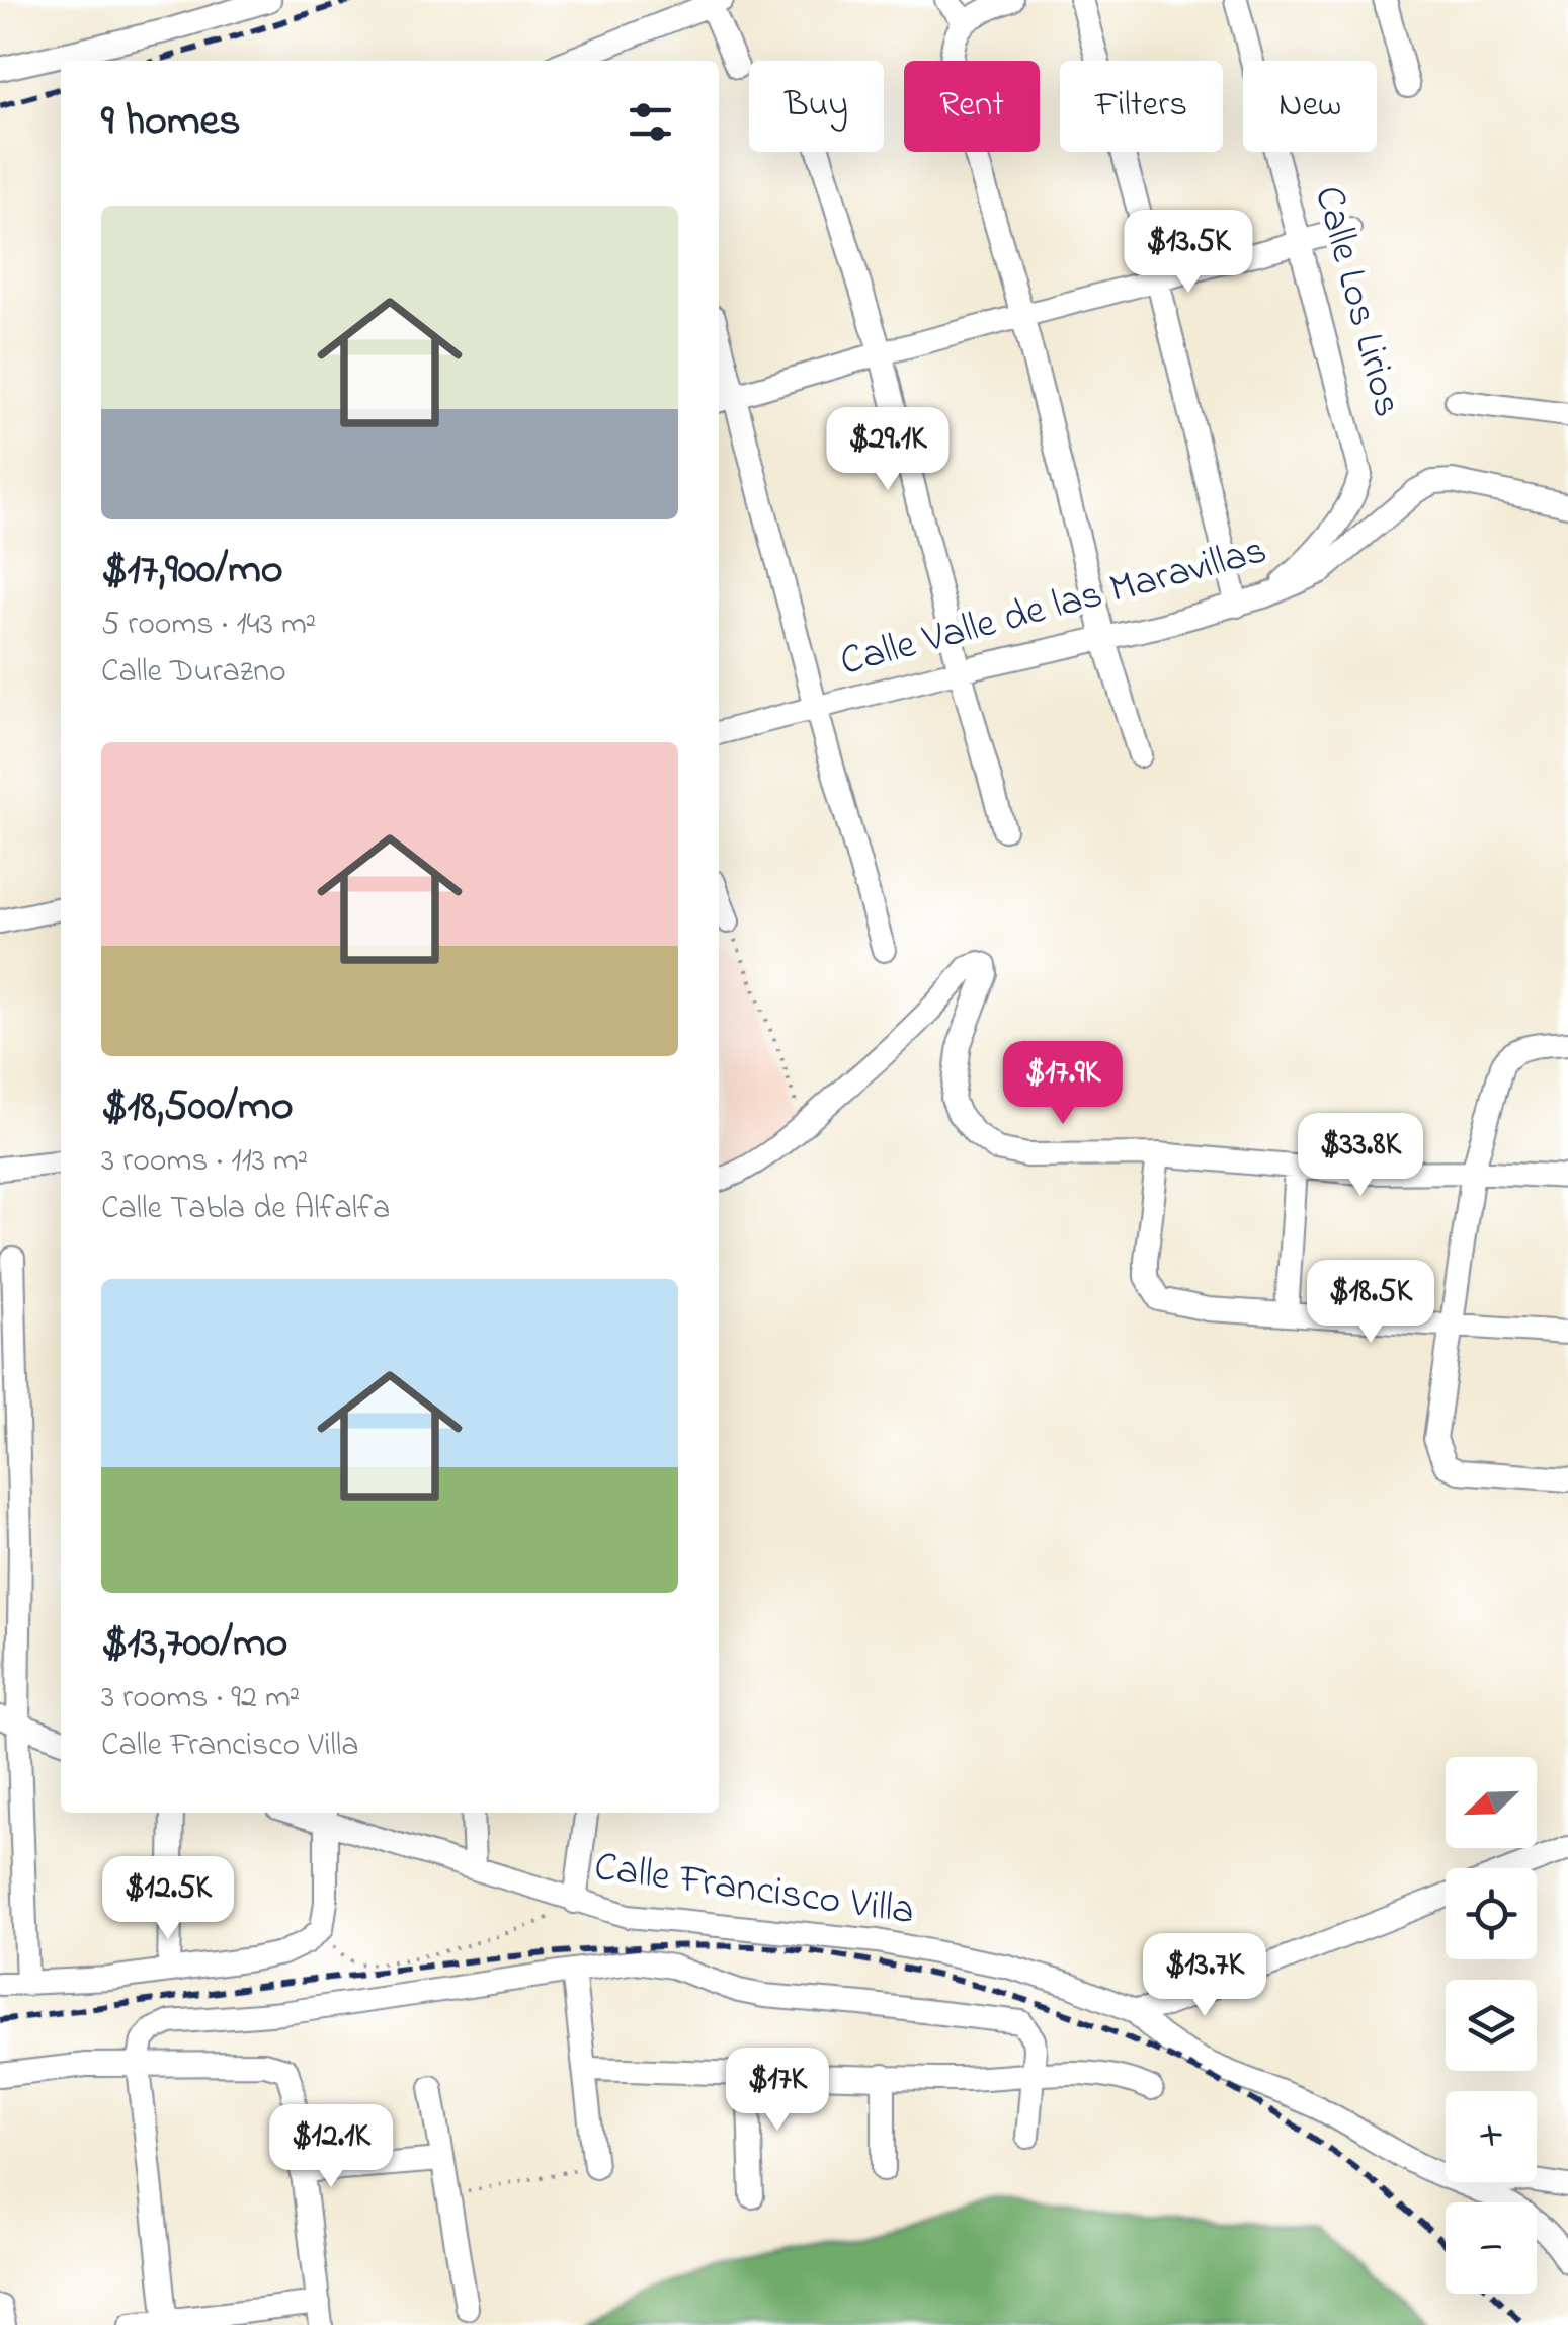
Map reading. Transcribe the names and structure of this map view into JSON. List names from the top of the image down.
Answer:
{
  "streets": {
    "street": ["Calle Los Lirios", "Calle Valle de las Maravillas", "Calle Francisco Villa"]
  },
  "crossings": [
    ["Calle Los Lirios", "Calle Valle de las Maravillas"]
  ],
  "north": "bottom left",
  "page": {
    "chip": [
      "Buy",
      "Rent",
      "Filters",
      "New"
    ],
    "heading": "9 homes",
    "list": [
      {
        "name": "$17,900/mo",
        "note": "5 rooms · 143 m² · Calle Durazno"
      },
      {
        "name": "$18,500/mo",
        "note": "3 rooms · 113 m² · Calle Tabla de Alfalfa"
      },
      {
        "name": "$13,700/mo",
        "note": "3 rooms · 92 m² · Calle Francisco Villa"
      }
    ],
    "price": [
      "$13.5K",
      "$29.1K",
      "$17.9K",
      "$33.8K",
      "$18.5K",
      "$12.5K",
      "$13.7K",
      "$17K",
      "$12.1K"
    ],
    "map_buttons": ["+", "−"]
  }
}
